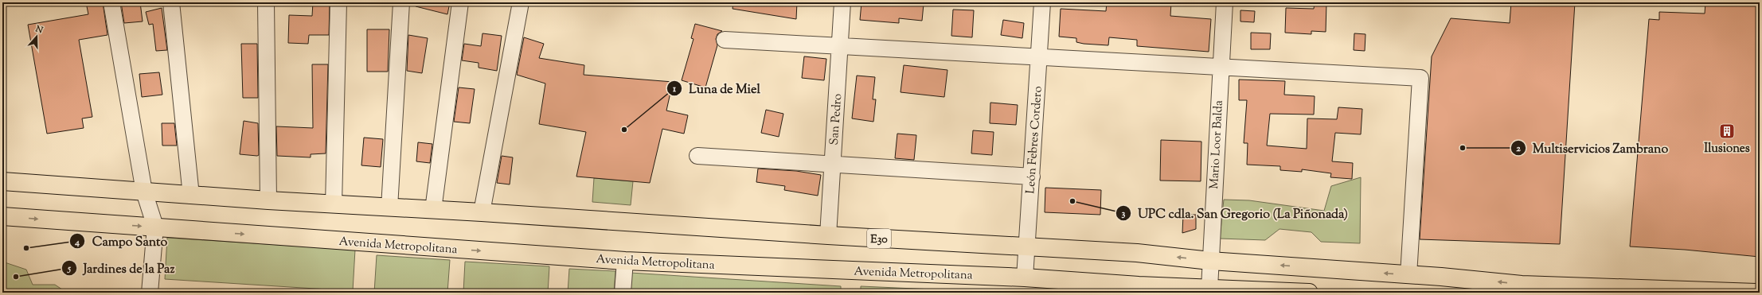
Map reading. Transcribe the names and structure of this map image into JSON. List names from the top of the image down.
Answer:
{
  "streets": {
    "highway": ["E30", "Avenida Metropolitana"],
    "street": ["San Pedro", "León Febres Cordero", "Mario Loor Balda"]
  },
  "crossings": [
    ["San Pedro", "E30"],
    ["León Febres Cordero", "E30"],
    ["León Febres Cordero", "Avenida Metropolitana"],
    ["Mario Loor Balda", "E30"],
    ["Mario Loor Balda", "Avenida Metropolitana"]
  ],
  "places": {
    "other": [
      "Luna de Miel",
      "Multiservicios Zambrano",
      "UPC cdla. San Gregorio (La Piñonada)",
      "Campo Santo",
      "Jardines de la Paz"
    ],
    "building": ["Ilusiones"]
  },
  "north": "top"
}
